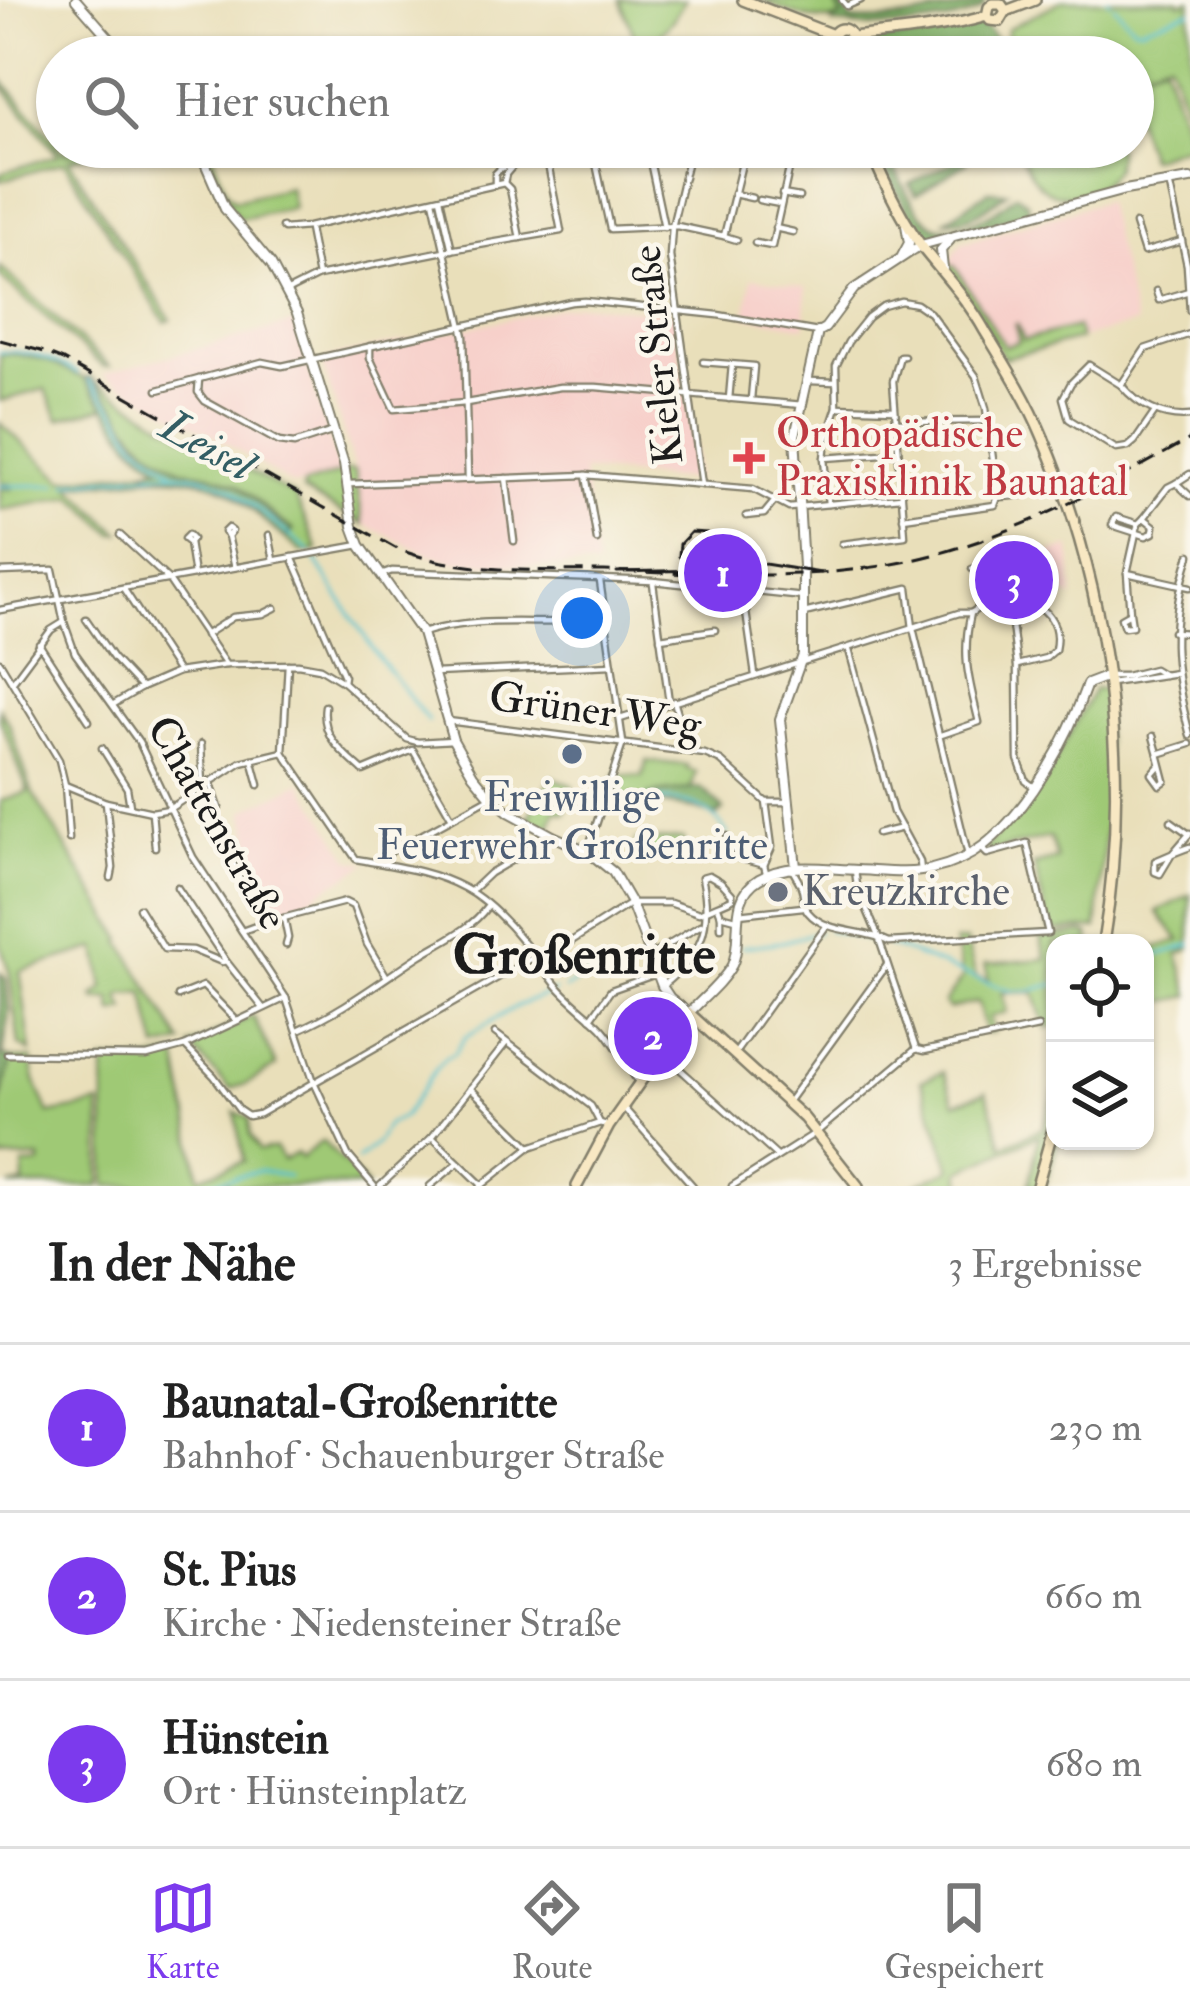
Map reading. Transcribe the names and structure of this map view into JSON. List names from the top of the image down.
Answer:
{
  "streets": {
    "street": ["Kieler Straße", "Grüner Weg", "Chattenstraße"]
  },
  "districts": ["Großenritte"],
  "water": ["Leisel"],
  "places": {
    "health": ["Orthopädische Praxisklinik Baunatal"],
    "other": ["Freiwillige Feuerwehr Großenritte", "Kreuzkirche"]
  },
  "page": {
    "search": "Hier suchen",
    "pins": ["1", "3", "2"],
    "heading": ["In der Nähe", "3 Ergebnisse"],
    "list": [
      {
        "mark": "1",
        "name": "Baunatal-Großenritte",
        "note": "Bahnhof · Schauenburger Straße",
        "value": "230 m"
      },
      {
        "mark": "2",
        "name": "St. Pius",
        "note": "Kirche · Niedensteiner Straße",
        "value": "660 m"
      },
      {
        "mark": "3",
        "name": "Hünstein",
        "note": "Ort · Hünsteinplatz",
        "value": "680 m"
      }
    ],
    "nav": ["Karte", "Route", "Gespeichert"]
  }
}
